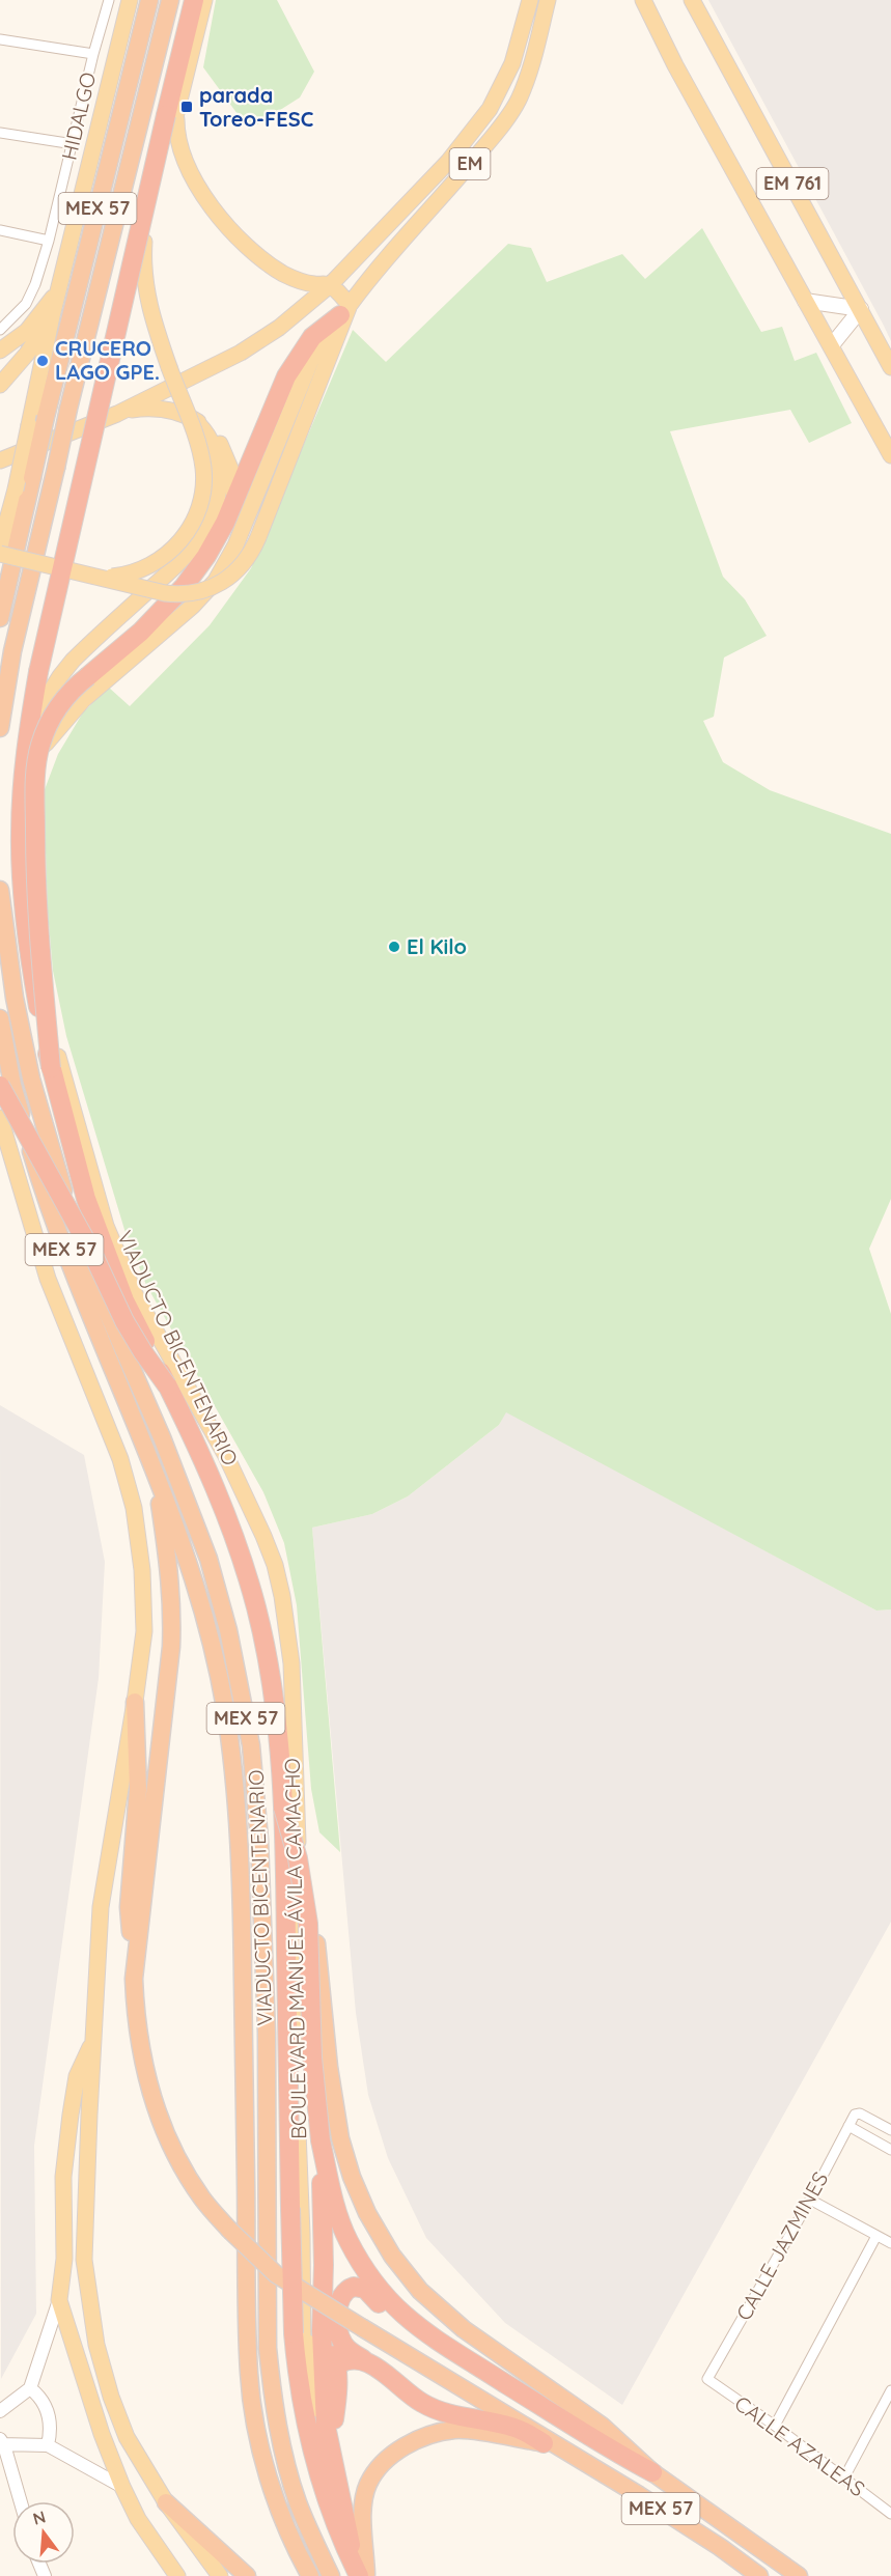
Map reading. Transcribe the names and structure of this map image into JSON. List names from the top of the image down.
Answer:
{
  "streets": {
    "highway": ["MEX 57", "VIADUCTO BICENTENARIO", "BOULEVARD MANUEL ÁVILA CAMACHO"],
    "main road": ["EM", "EM 761"],
    "street": ["HIDALGO", "CALLE JAZMINES", "CALLE AZALEAS"]
  },
  "crossings": [
    ["VIADUCTO BICENTENARIO", "BOULEVARD MANUEL ÁVILA CAMACHO"],
    ["CALLE JAZMINES", "CALLE AZALEAS"]
  ],
  "places": {
    "transit": ["parada Toreo-FESC"],
    "other": ["CRUCERO LAGO GPE.", "El Kilo"]
  },
  "north": "top"
}
